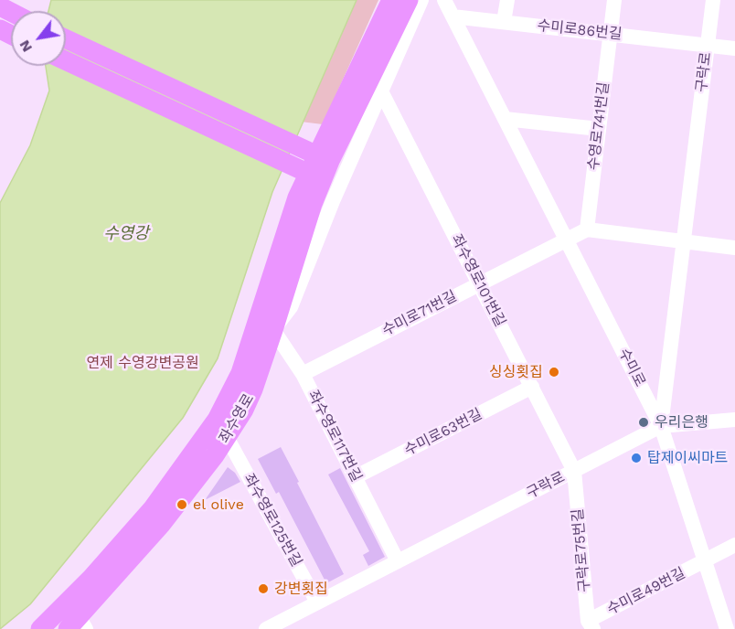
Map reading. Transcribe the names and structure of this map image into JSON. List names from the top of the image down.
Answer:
{
  "streets": {
    "main road": ["좌수영로"],
    "street": [
      "수미로86번길",
      "구락로",
      "수영로741번길",
      "좌수영로101번길",
      "수미로71번길",
      "수미로",
      "수미로63번길",
      "좌수영로117번길",
      "좌수영로125번길",
      "구락로75번길",
      "수미로49번길"
    ]
  },
  "crossings": [
    ["수미로86번길", "구락로"],
    ["수미로86번길", "수영로741번길"],
    ["수미로86번길", "수미로"],
    ["구락로", "좌수영로101번길"],
    ["구락로", "수미로"],
    ["구락로", "좌수영로117번길"],
    ["구락로", "좌수영로125번길"],
    ["구락로", "구락로75번길"],
    ["좌수영로101번길", "수미로71번길"],
    ["좌수영로101번길", "수미로63번길"],
    ["좌수영로101번길", "구락로75번길"],
    ["수미로71번길", "수미로"],
    ["수미로71번길", "좌수영로117번길"],
    ["수미로", "수미로49번길"],
    ["좌수영로", "좌수영로117번길"],
    ["좌수영로", "좌수영로125번길"],
    ["수미로63번길", "좌수영로117번길"],
    ["구락로75번길", "수미로49번길"]
  ],
  "water": ["수영강"],
  "parks": ["연제 수영강변공원"],
  "places": [
    "싱싱횟집",
    "우리은행",
    "탑제이씨마트",
    "el olive",
    "강변횟집"
  ],
  "north": "bottom left"
}
